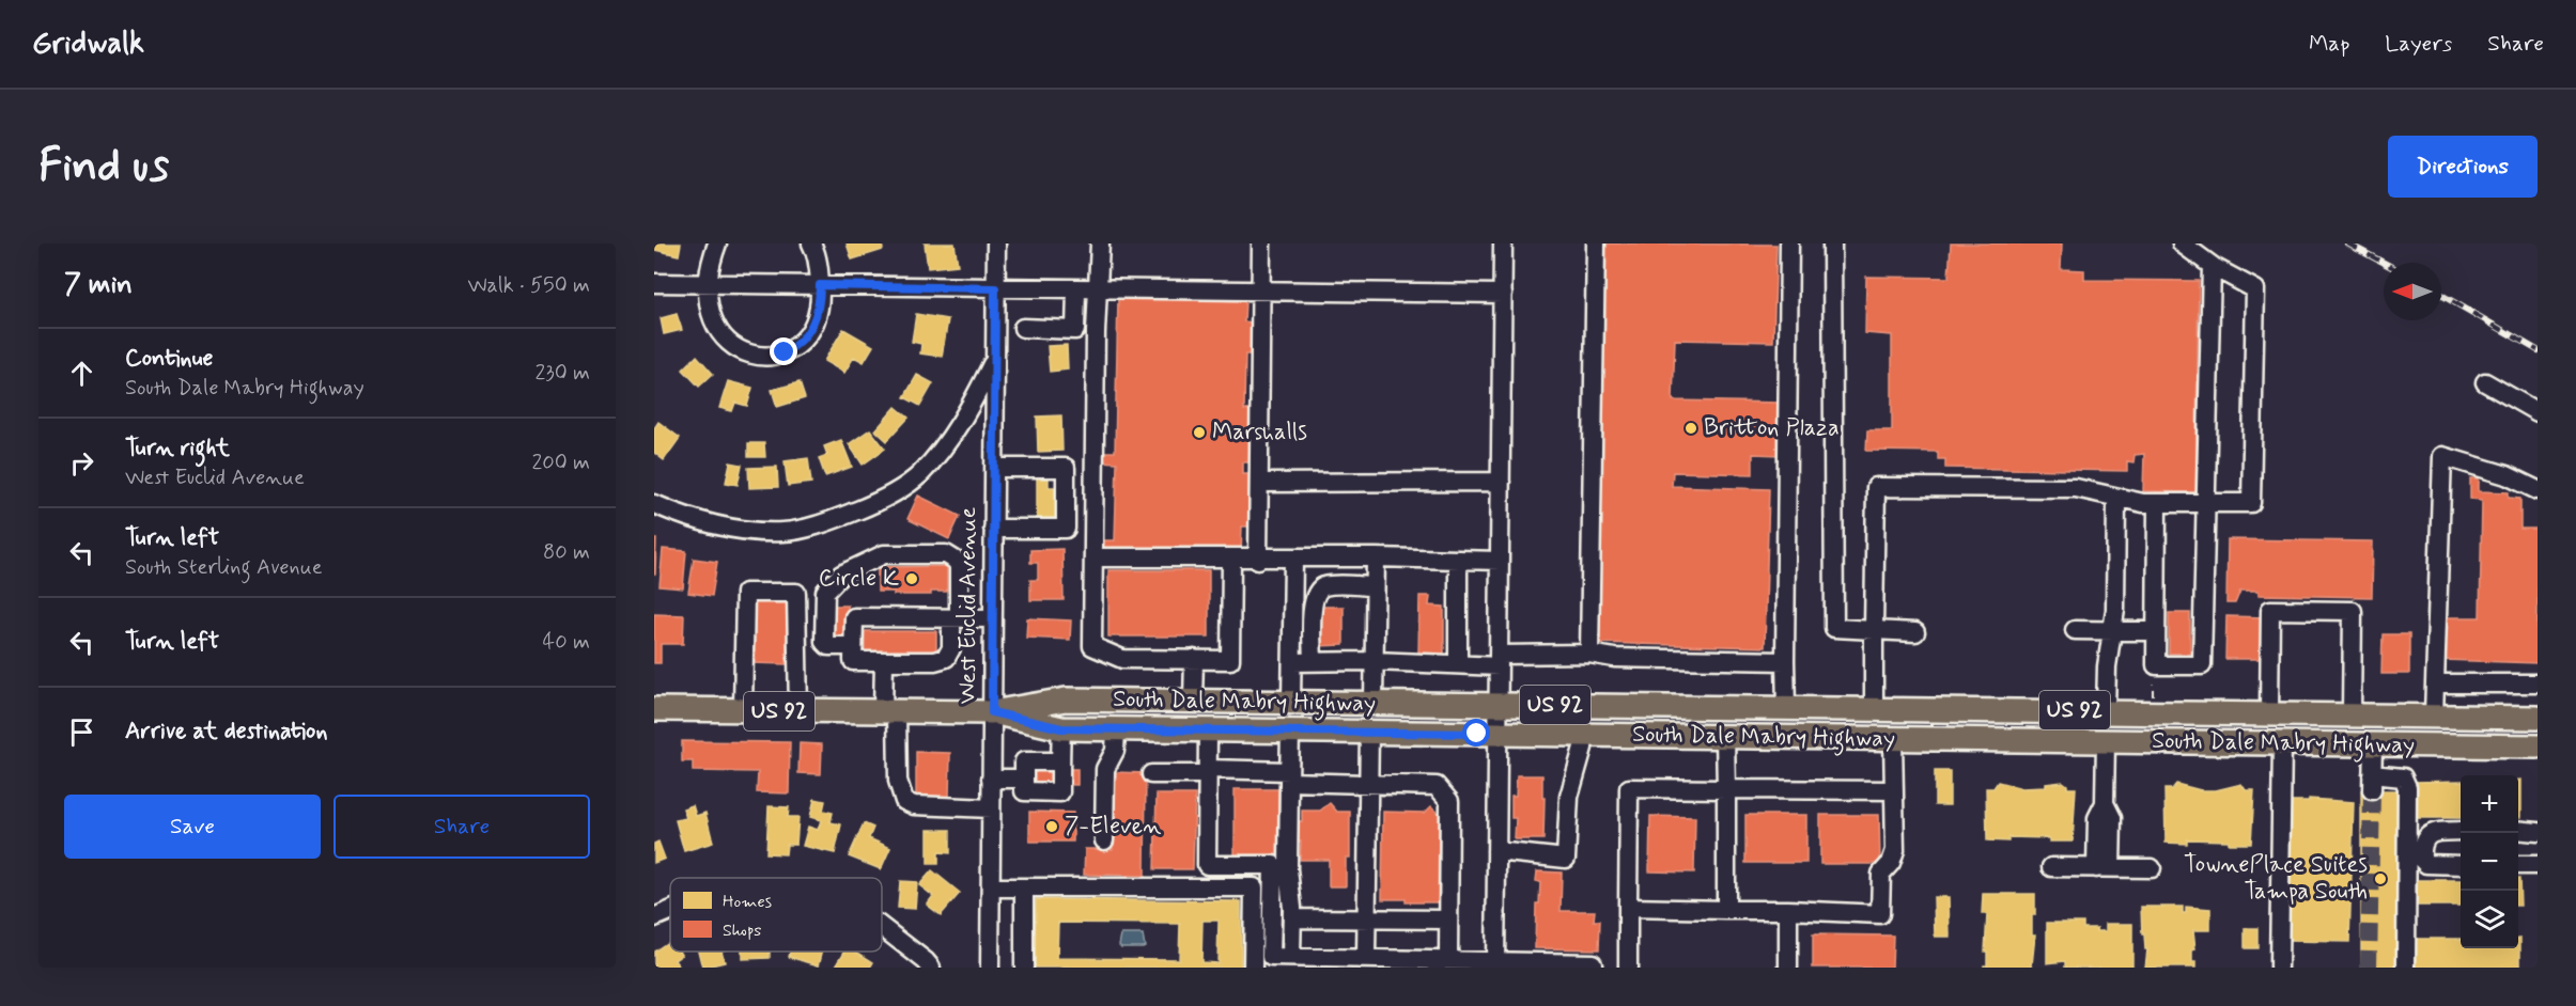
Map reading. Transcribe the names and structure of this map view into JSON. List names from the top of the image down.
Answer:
{
  "streets": {
    "main road": ["South Dale Mabry Highway", "US 92"],
    "street": ["West Euclid Avenue"]
  },
  "crossings": [
    ["West Euclid Avenue", "South Dale Mabry Highway"]
  ],
  "places": [
    "Britton Plaza",
    "Marshalls",
    "Circle K",
    "7-Eleven",
    "TownePlace Suites Tampa South"
  ],
  "legend": ["Homes", "Shops"],
  "north": "left",
  "page": {
    "header": "Gridwalk",
    "nav": ["Map", "Layers", "Share"],
    "buttons": [
      "Directions",
      ["Save", "Share"]
    ],
    "title": "Find us",
    "heading": ["7 min", "Walk · 550 m"],
    "list": [
      ["Continue", "South Dale Mabry Highway", "230 m"],
      ["Turn right", "West Euclid Avenue", "200 m"],
      ["Turn left", "South Sterling Avenue", "80 m"],
      ["Turn left", "40 m"],
      "Arrive at destination"
    ],
    "map_buttons": ["+", "−"]
  }
}
